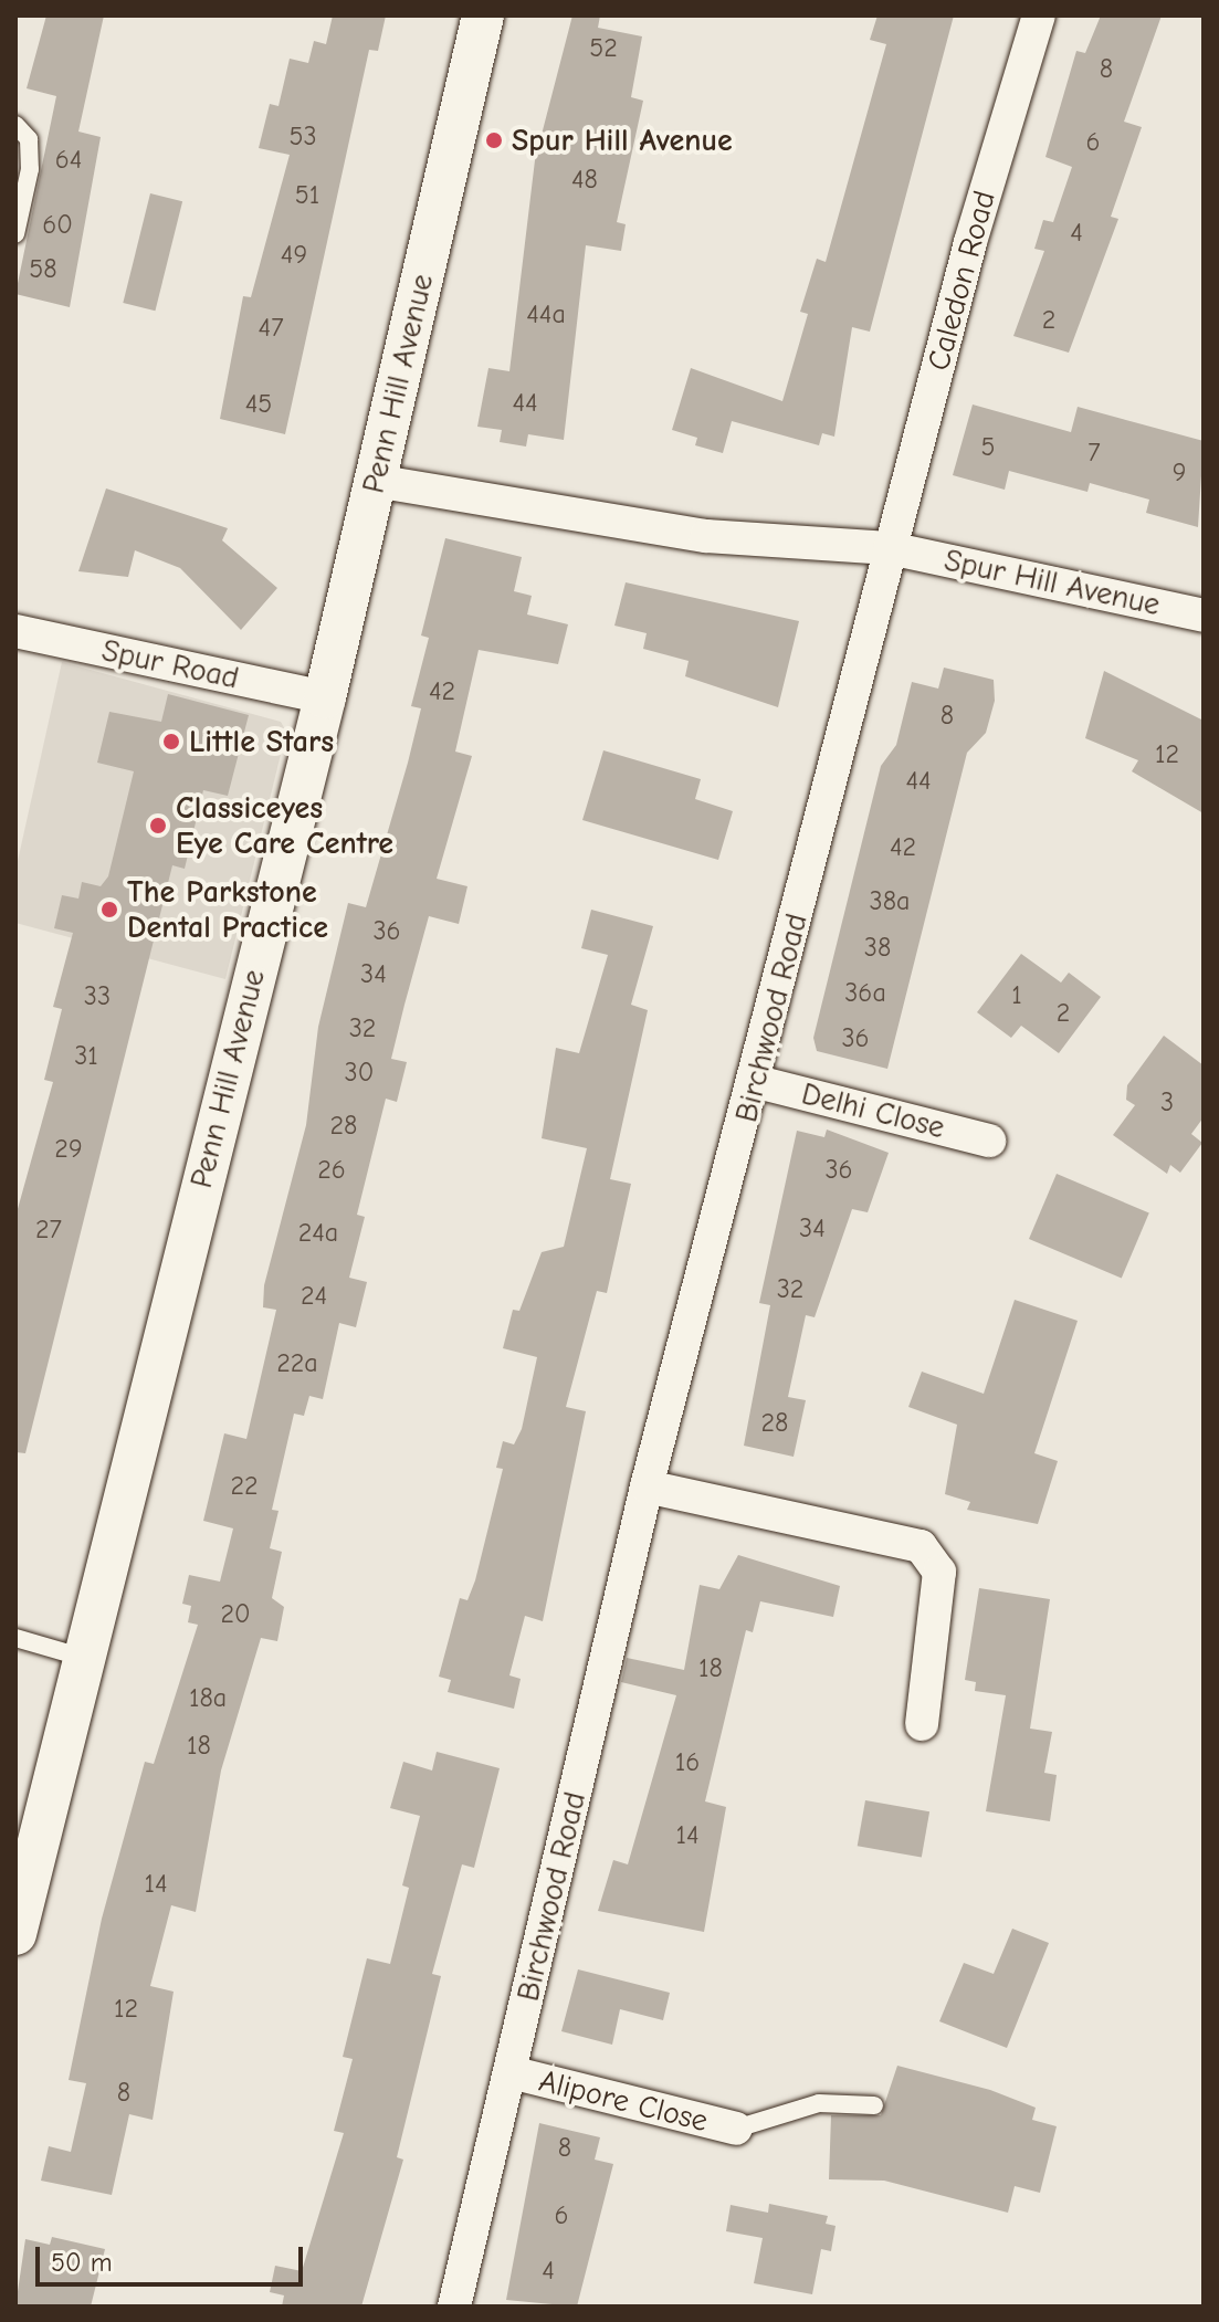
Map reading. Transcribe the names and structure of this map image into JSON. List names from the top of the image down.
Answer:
{
  "streets": {
    "street": [
      "Caledon Road",
      "Penn Hill Avenue",
      "Spur Hill Avenue",
      "Spur Road",
      "Birchwood Road",
      "Delhi Close",
      "Alipore Close"
    ]
  },
  "crossings": [
    ["Caledon Road", "Spur Hill Avenue"],
    ["Caledon Road", "Birchwood Road"],
    ["Penn Hill Avenue", "Spur Hill Avenue"],
    ["Penn Hill Avenue", "Spur Road"],
    ["Spur Hill Avenue", "Birchwood Road"],
    ["Birchwood Road", "Delhi Close"],
    ["Birchwood Road", "Alipore Close"]
  ],
  "places": [
    "Spur Hill Avenue",
    "Little Stars",
    "Classiceyes Eye Care Centre",
    "The Parkstone Dental Practice"
  ],
  "house_numbers": [
    "52",
    "8",
    "53",
    "6",
    "64",
    "48",
    "51",
    "60",
    "4",
    "49",
    "58",
    "44a",
    "2",
    "47",
    "44",
    "45",
    "5",
    "7",
    "9",
    "42",
    "8",
    "12",
    "44",
    "42",
    "38a",
    "36",
    "38",
    "34",
    "36a",
    "1",
    "33",
    "2",
    "32",
    "36",
    "31",
    "30",
    "3",
    "28",
    "29",
    "26",
    "36",
    "34",
    "27",
    "24a",
    "32",
    "24",
    "22a",
    "28",
    "22",
    "20",
    "18",
    "18a",
    "18",
    "16",
    "14",
    "14",
    "12",
    "8",
    "8",
    "6",
    "4"
  ],
  "scale_bar": "50 m"
}
